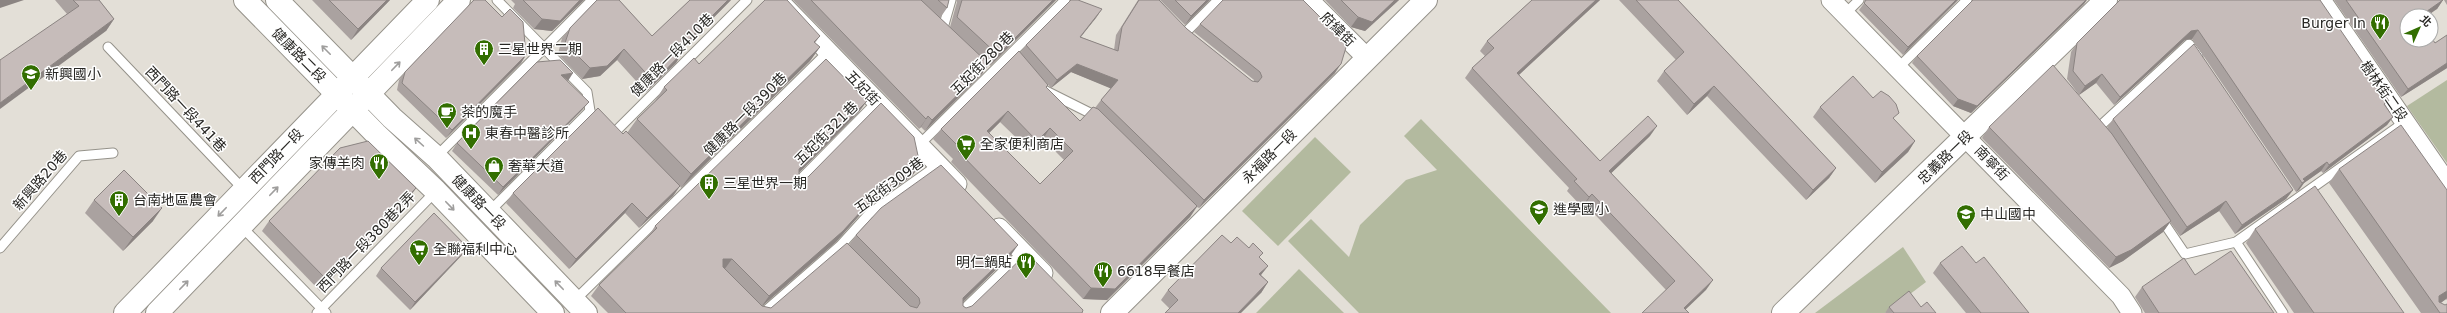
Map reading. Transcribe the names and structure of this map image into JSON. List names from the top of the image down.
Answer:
{
  "streets": {
    "street": [
      "府緯街",
      "健康路二段",
      "五妃街",
      "樹林街二段",
      "西門路一段",
      "永福路一段",
      "忠義路一段",
      "南寧街",
      "健康路一段"
    ],
    "lane": [
      "健康路一段410巷",
      "五妃街280巷",
      "西門路一段441巷",
      "健康路一段390巷",
      "五妃街321巷",
      "新興路20巷",
      "五妃街309巷",
      "西門路一段380巷2弄"
    ]
  },
  "crossings": [
    ["府緯街", "永福路一段"],
    ["健康路二段", "西門路一段"],
    ["健康路二段", "健康路一段"],
    ["五妃街280巷", "五妃街"],
    ["五妃街", "健康路一段390巷"],
    ["五妃街", "五妃街321巷"],
    ["五妃街", "五妃街309巷"],
    ["西門路一段441巷", "西門路一段"],
    ["健康路一段390巷", "健康路一段"],
    ["西門路一段", "健康路一段"],
    ["忠義路一段", "南寧街"],
    ["健康路一段", "西門路一段380巷2弄"]
  ],
  "places": {
    "restaurant": [
      "Burger In",
      "家傳羊肉",
      "明仁鍋貼",
      "6618早餐店"
    ],
    "building": ["三星世界二期", "三星世界一期", "台南地區農會"],
    "school or university": ["新興國小", "進學國小", "中山國中"],
    "cafe": ["茶的魔手"],
    "hospital": ["東春中醫診所"],
    "supermarket": ["全家便利商店", "全聯福利中心"],
    "shop": ["奢華大道"]
  },
  "north": "top right"
}
